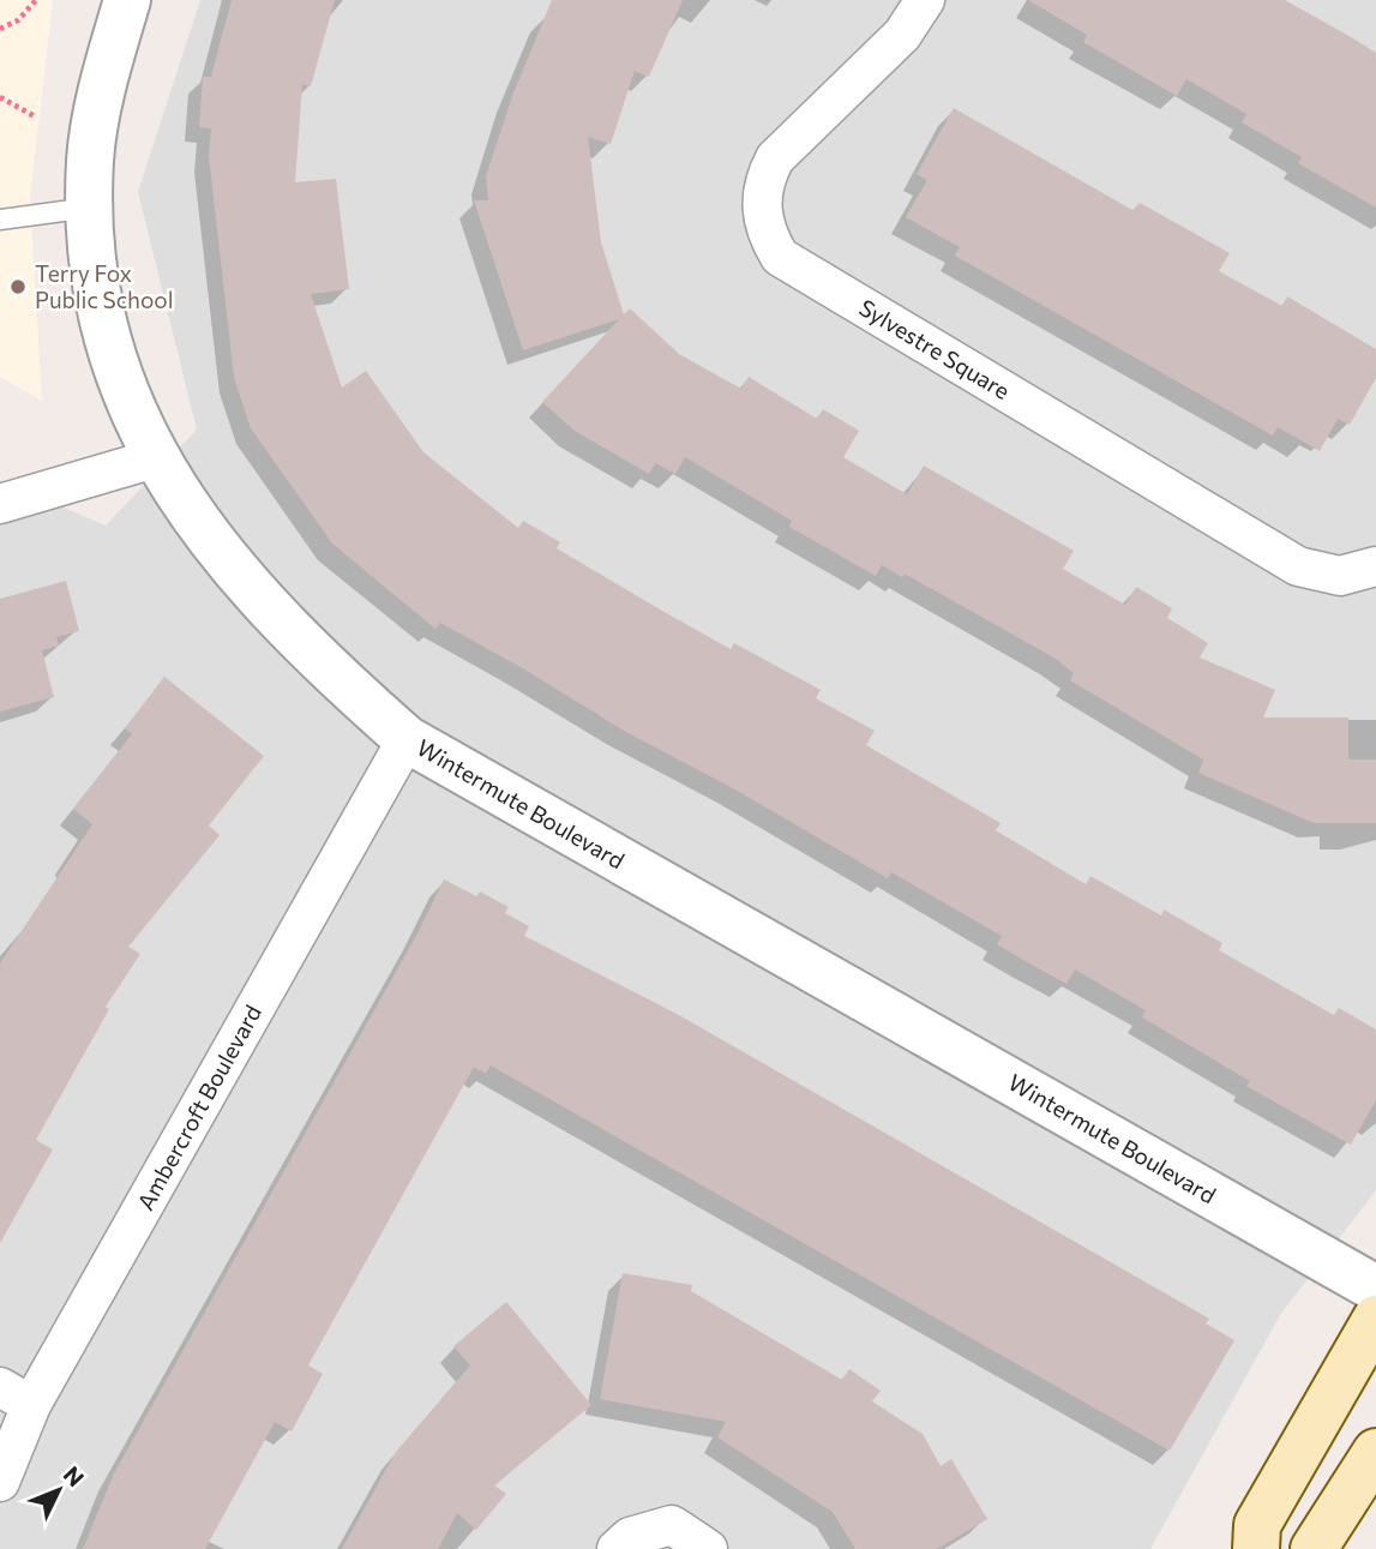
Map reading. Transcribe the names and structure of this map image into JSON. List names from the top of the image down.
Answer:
{
  "streets": {
    "street": ["Sylvestre Square", "Wintermute Boulevard", "Ambercroft Boulevard"]
  },
  "crossings": [
    ["Wintermute Boulevard", "Ambercroft Boulevard"]
  ],
  "places": ["Terry Fox Public School"],
  "north": "top right"
}
